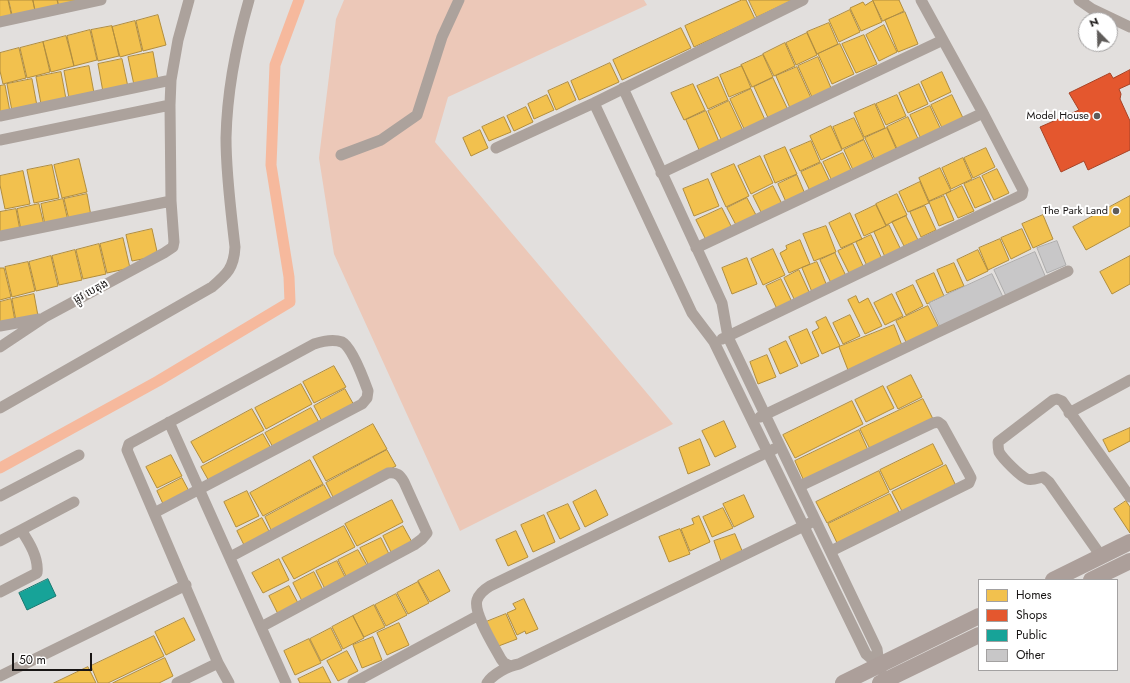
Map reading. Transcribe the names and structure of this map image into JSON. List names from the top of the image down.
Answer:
{
  "streets": {
    "street": ["ផ្លូវ បេតុង"]
  },
  "places": ["Model House", "The Park Land"],
  "legend": [
    "Homes",
    "Shops",
    "Public",
    "Other"
  ],
  "scale_bar": "50 m",
  "north": "top left"
}
